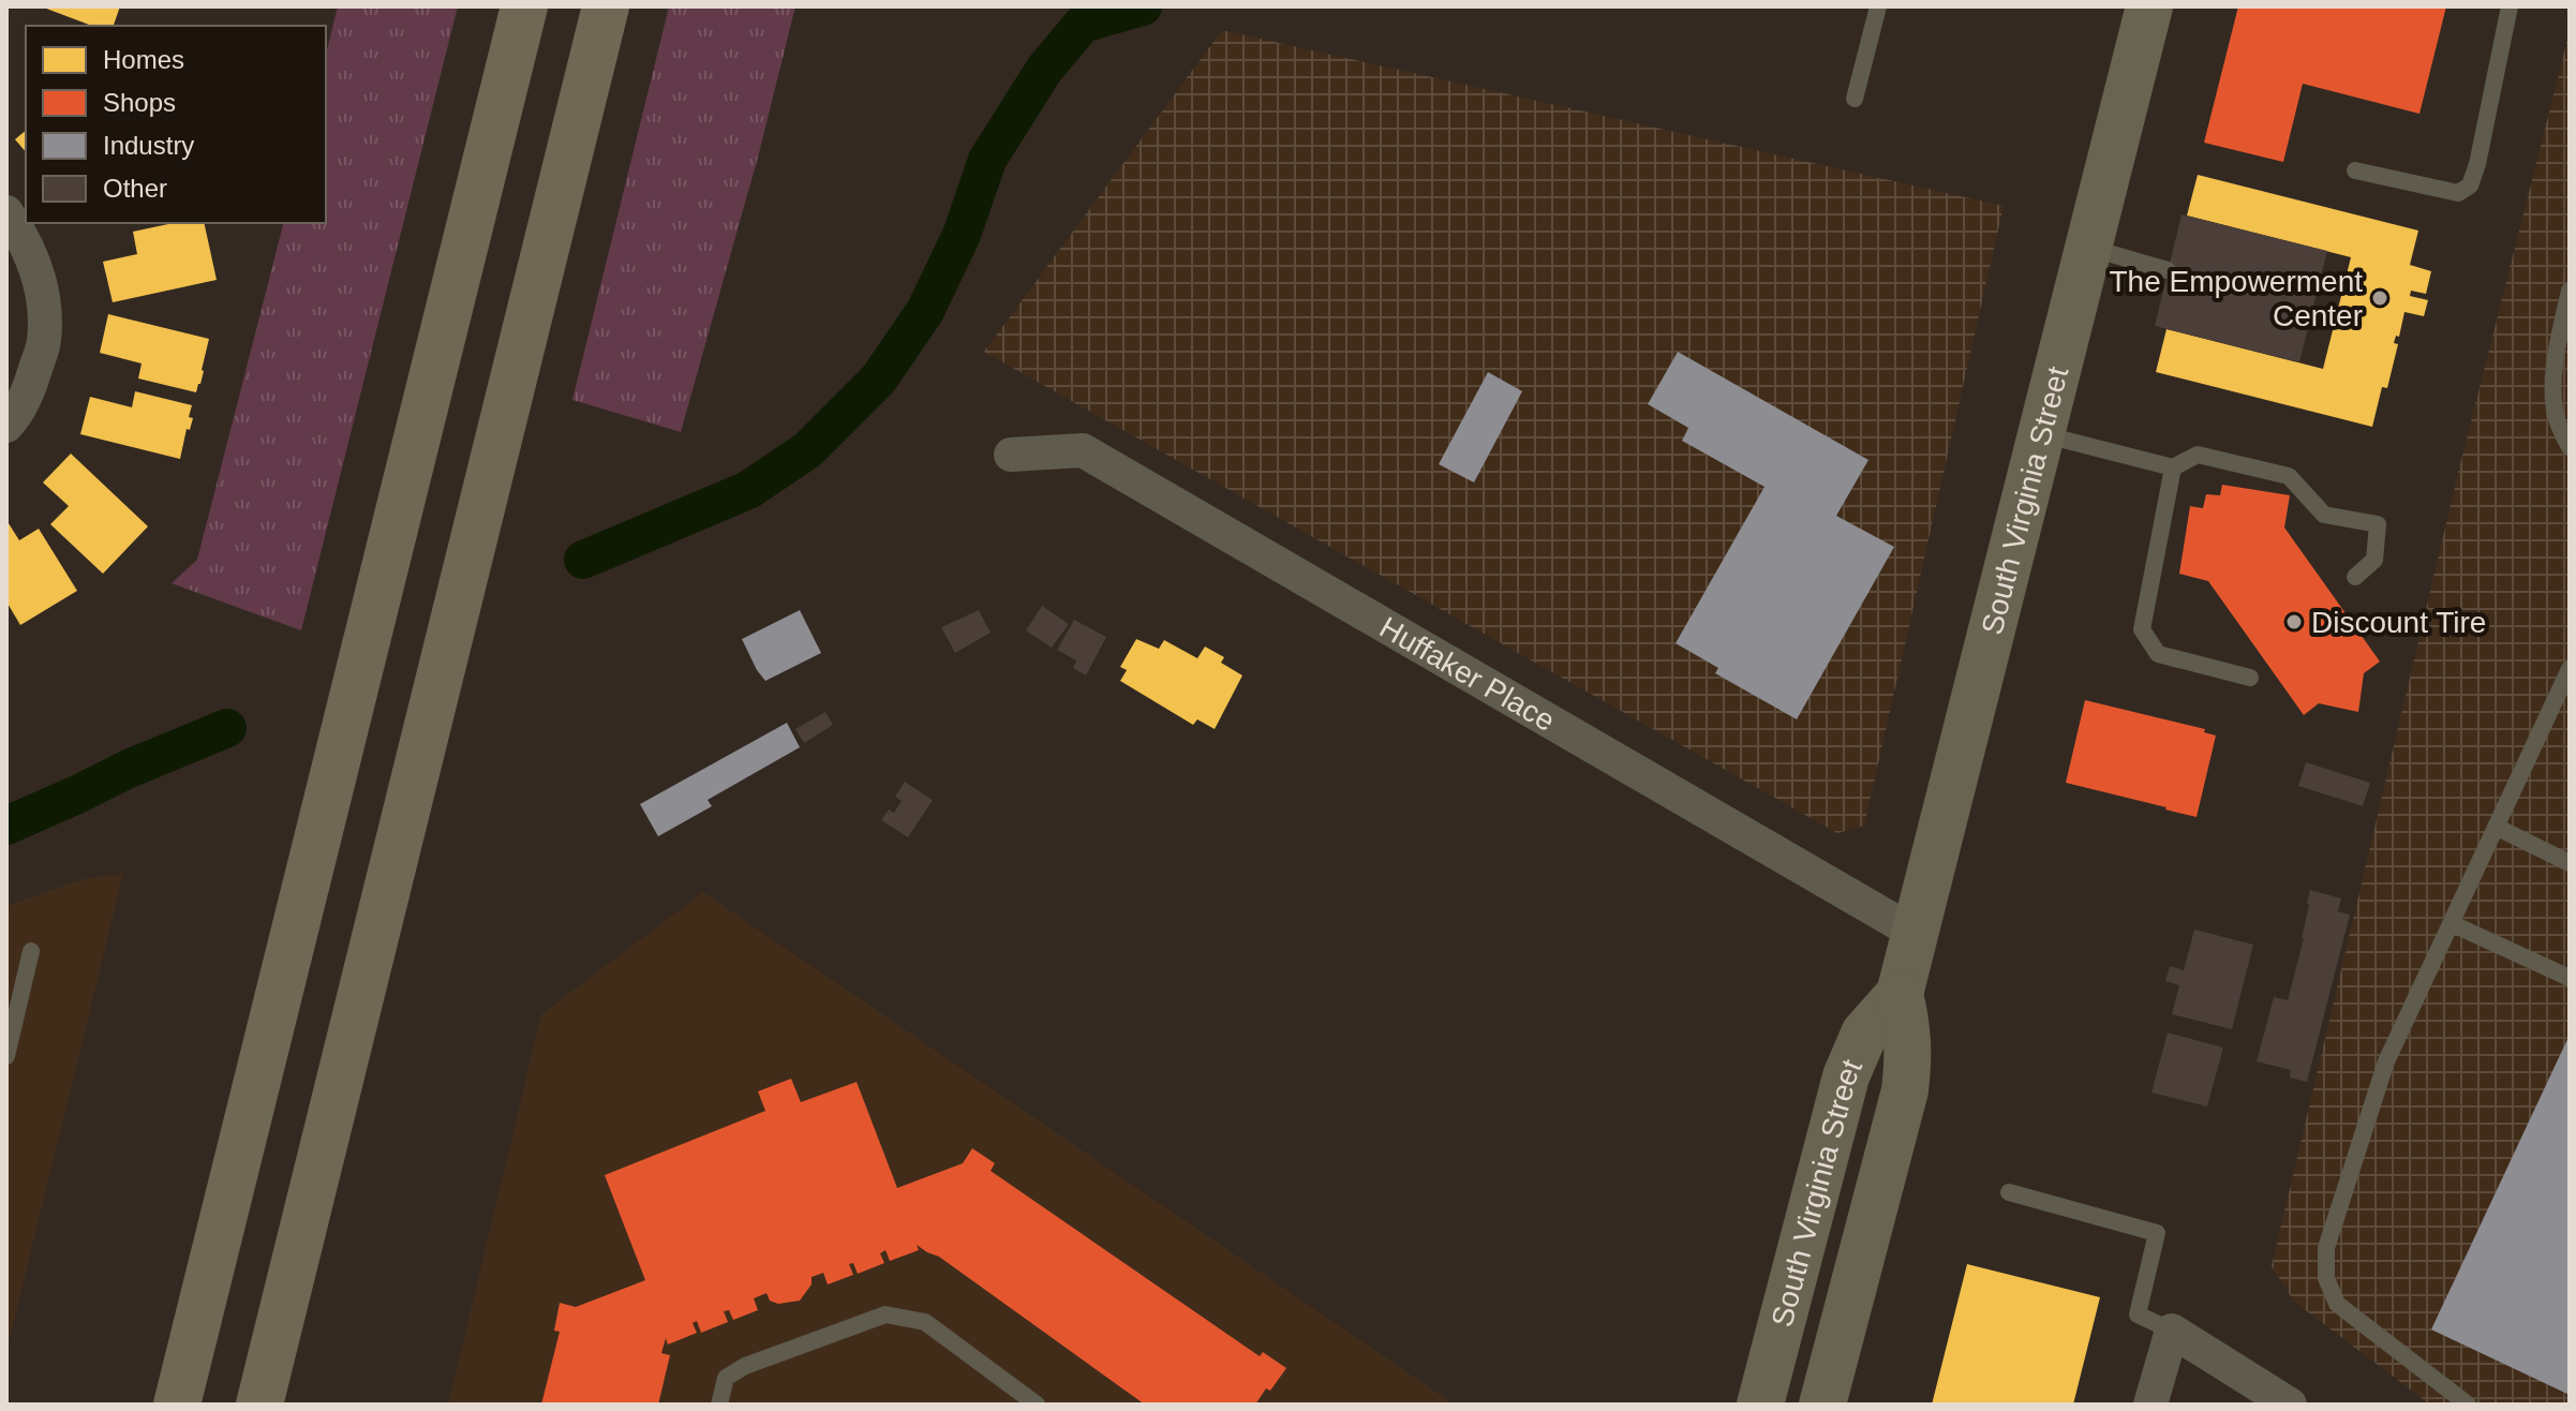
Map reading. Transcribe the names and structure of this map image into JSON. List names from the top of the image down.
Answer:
{
  "streets": {
    "main road": ["South Virginia Street"],
    "street": ["Huffaker Place"]
  },
  "crossings": [
    ["South Virginia Street", "Huffaker Place"]
  ],
  "places": ["The Empowerment Center", "Discount Tire"],
  "legend": [
    "Homes",
    "Shops",
    "Industry",
    "Other"
  ]
}
